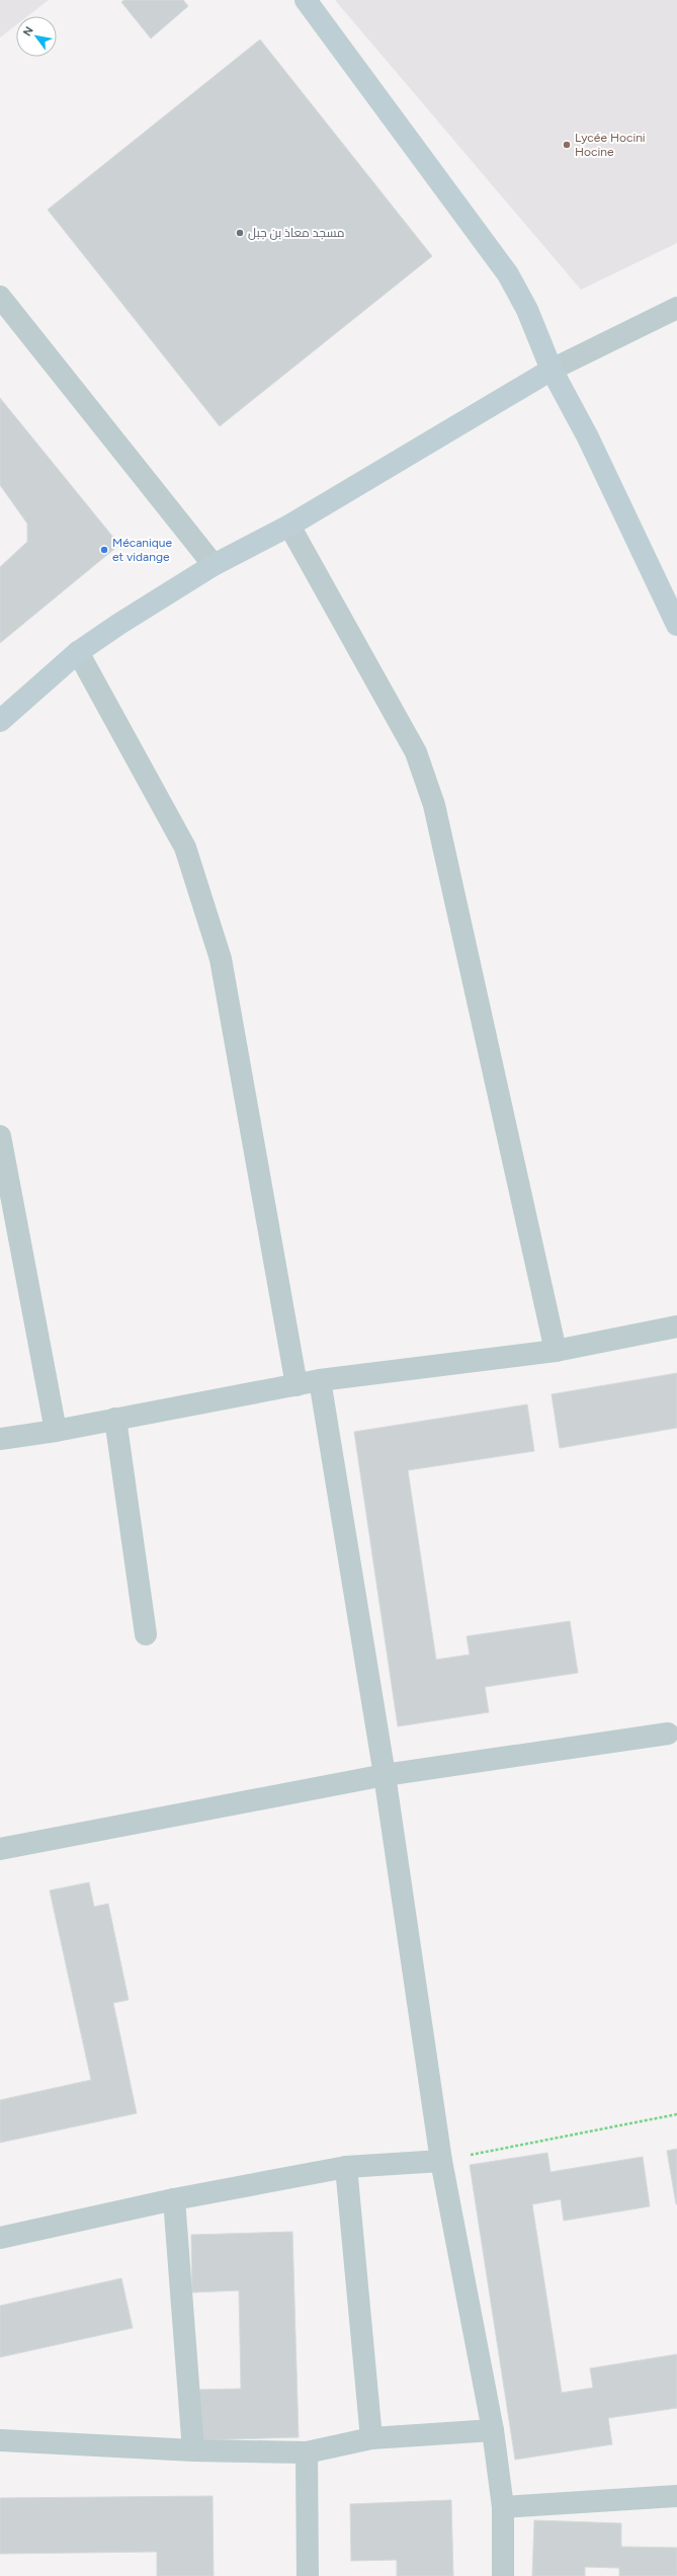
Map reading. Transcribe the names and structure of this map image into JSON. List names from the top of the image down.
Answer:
{
  "places": ["Lycée Hocini Hocine", "مسجد معاذ بن جبل", "Mécanique et vidange"],
  "north": "top left"
}
